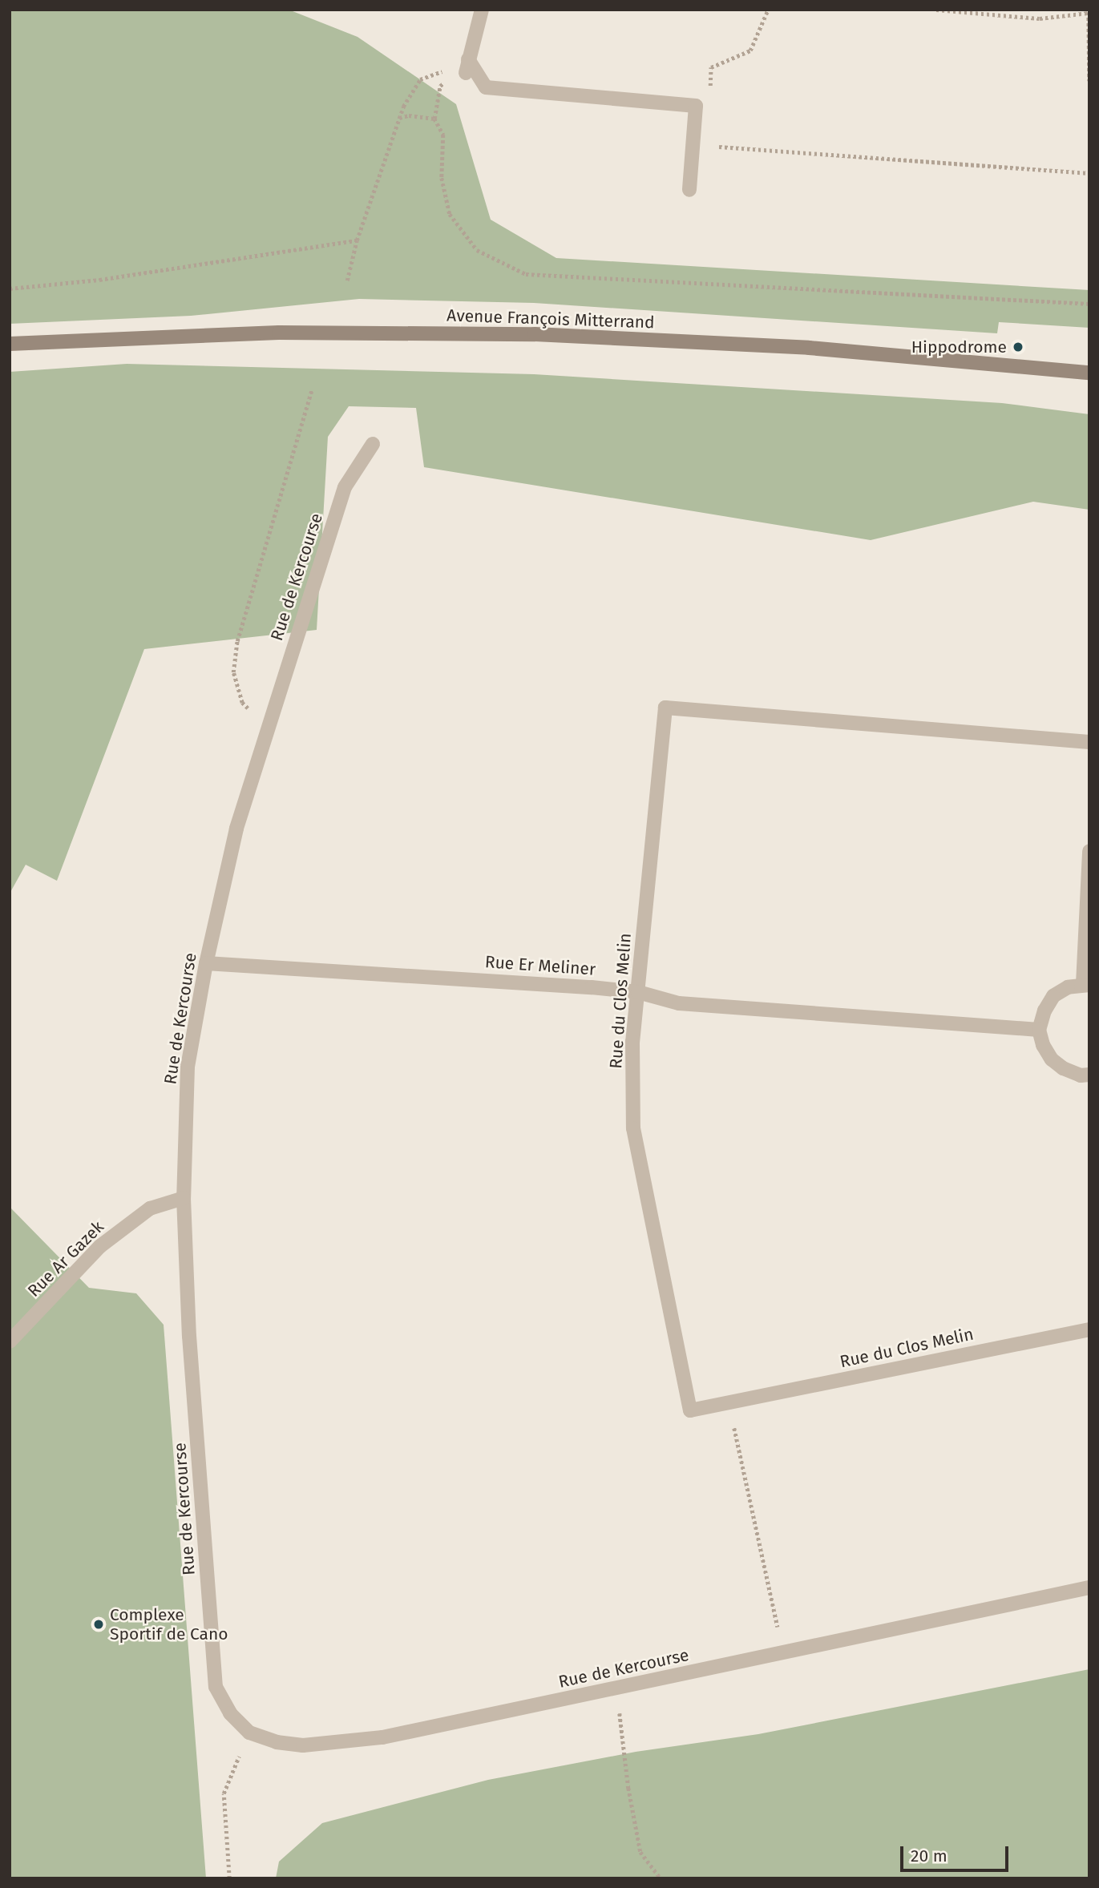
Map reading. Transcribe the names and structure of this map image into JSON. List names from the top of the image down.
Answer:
{
  "streets": {
    "main road": ["Avenue François Mitterrand"],
    "street": [
      "Rue de Kercourse",
      "Rue Er Meliner",
      "Rue du Clos Melin",
      "Rue Ar Gazek"
    ]
  },
  "crossings": [
    ["Rue de Kercourse", "Rue Er Meliner"],
    ["Rue de Kercourse", "Rue Ar Gazek"],
    ["Rue Er Meliner", "Rue du Clos Melin"]
  ],
  "places": ["Hippodrome", "Complexe Sportif de Cano"],
  "scale_bar": "20 m"
}
